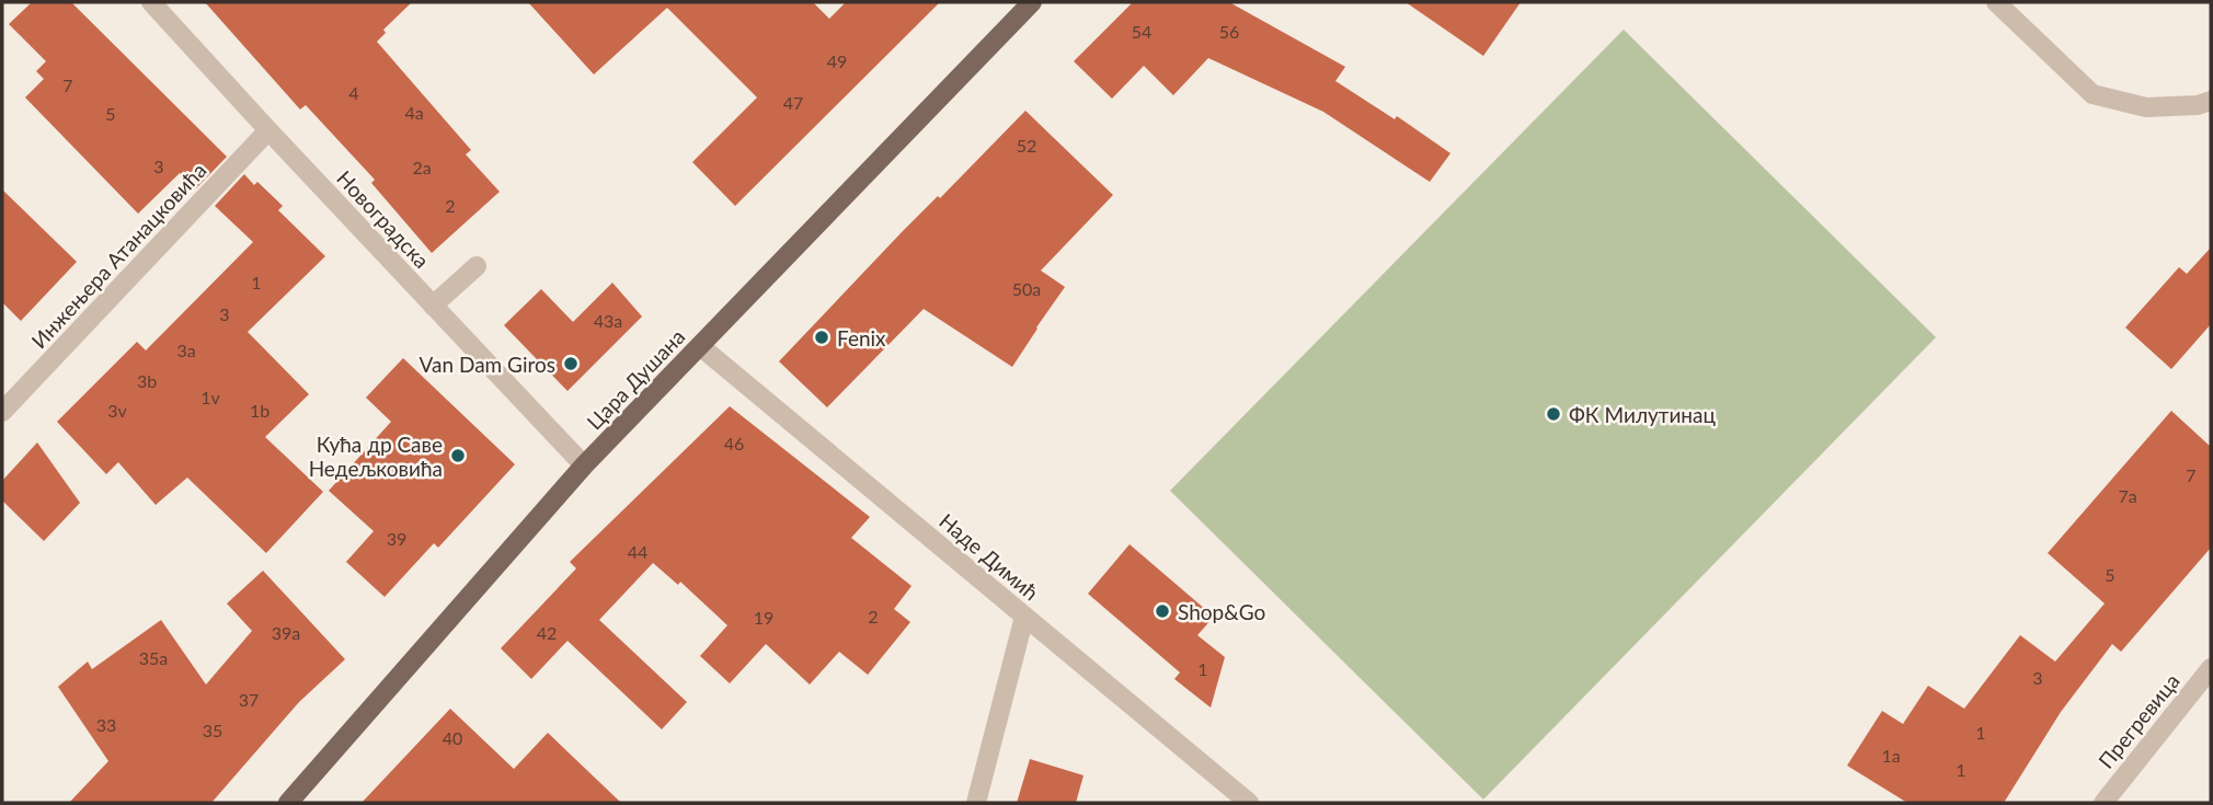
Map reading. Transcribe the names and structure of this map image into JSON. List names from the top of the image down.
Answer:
{
  "streets": {
    "main road": ["Цара Душана"],
    "street": [
      "Новоградска",
      "Инжењера Атанацковића",
      "Наде Димић",
      "Прегревица"
    ]
  },
  "crossings": [
    ["Новоградска", "Инжењера Атанацковића"],
    ["Новоградска", "Цара Душана"],
    ["Цара Душана", "Наде Димић"]
  ],
  "places": [
    "Fenix",
    "Van Dam Giros",
    "ФК Милутинац",
    "Кућа др Саве Недељковића",
    "Shop&Go"
  ],
  "house_numbers": [
    "54",
    "56",
    "49",
    "7",
    "4",
    "47",
    "4a",
    "5",
    "52",
    "3",
    "2a",
    "2",
    "1",
    "50a",
    "3",
    "43a",
    "3a",
    "3b",
    "1v",
    "3v",
    "1b",
    "46",
    "7",
    "7a",
    "39",
    "44",
    "5",
    "2",
    "19",
    "39a",
    "42",
    "35a",
    "1",
    "3",
    "37",
    "33",
    "35",
    "1",
    "40",
    "1a",
    "1"
  ]
}
